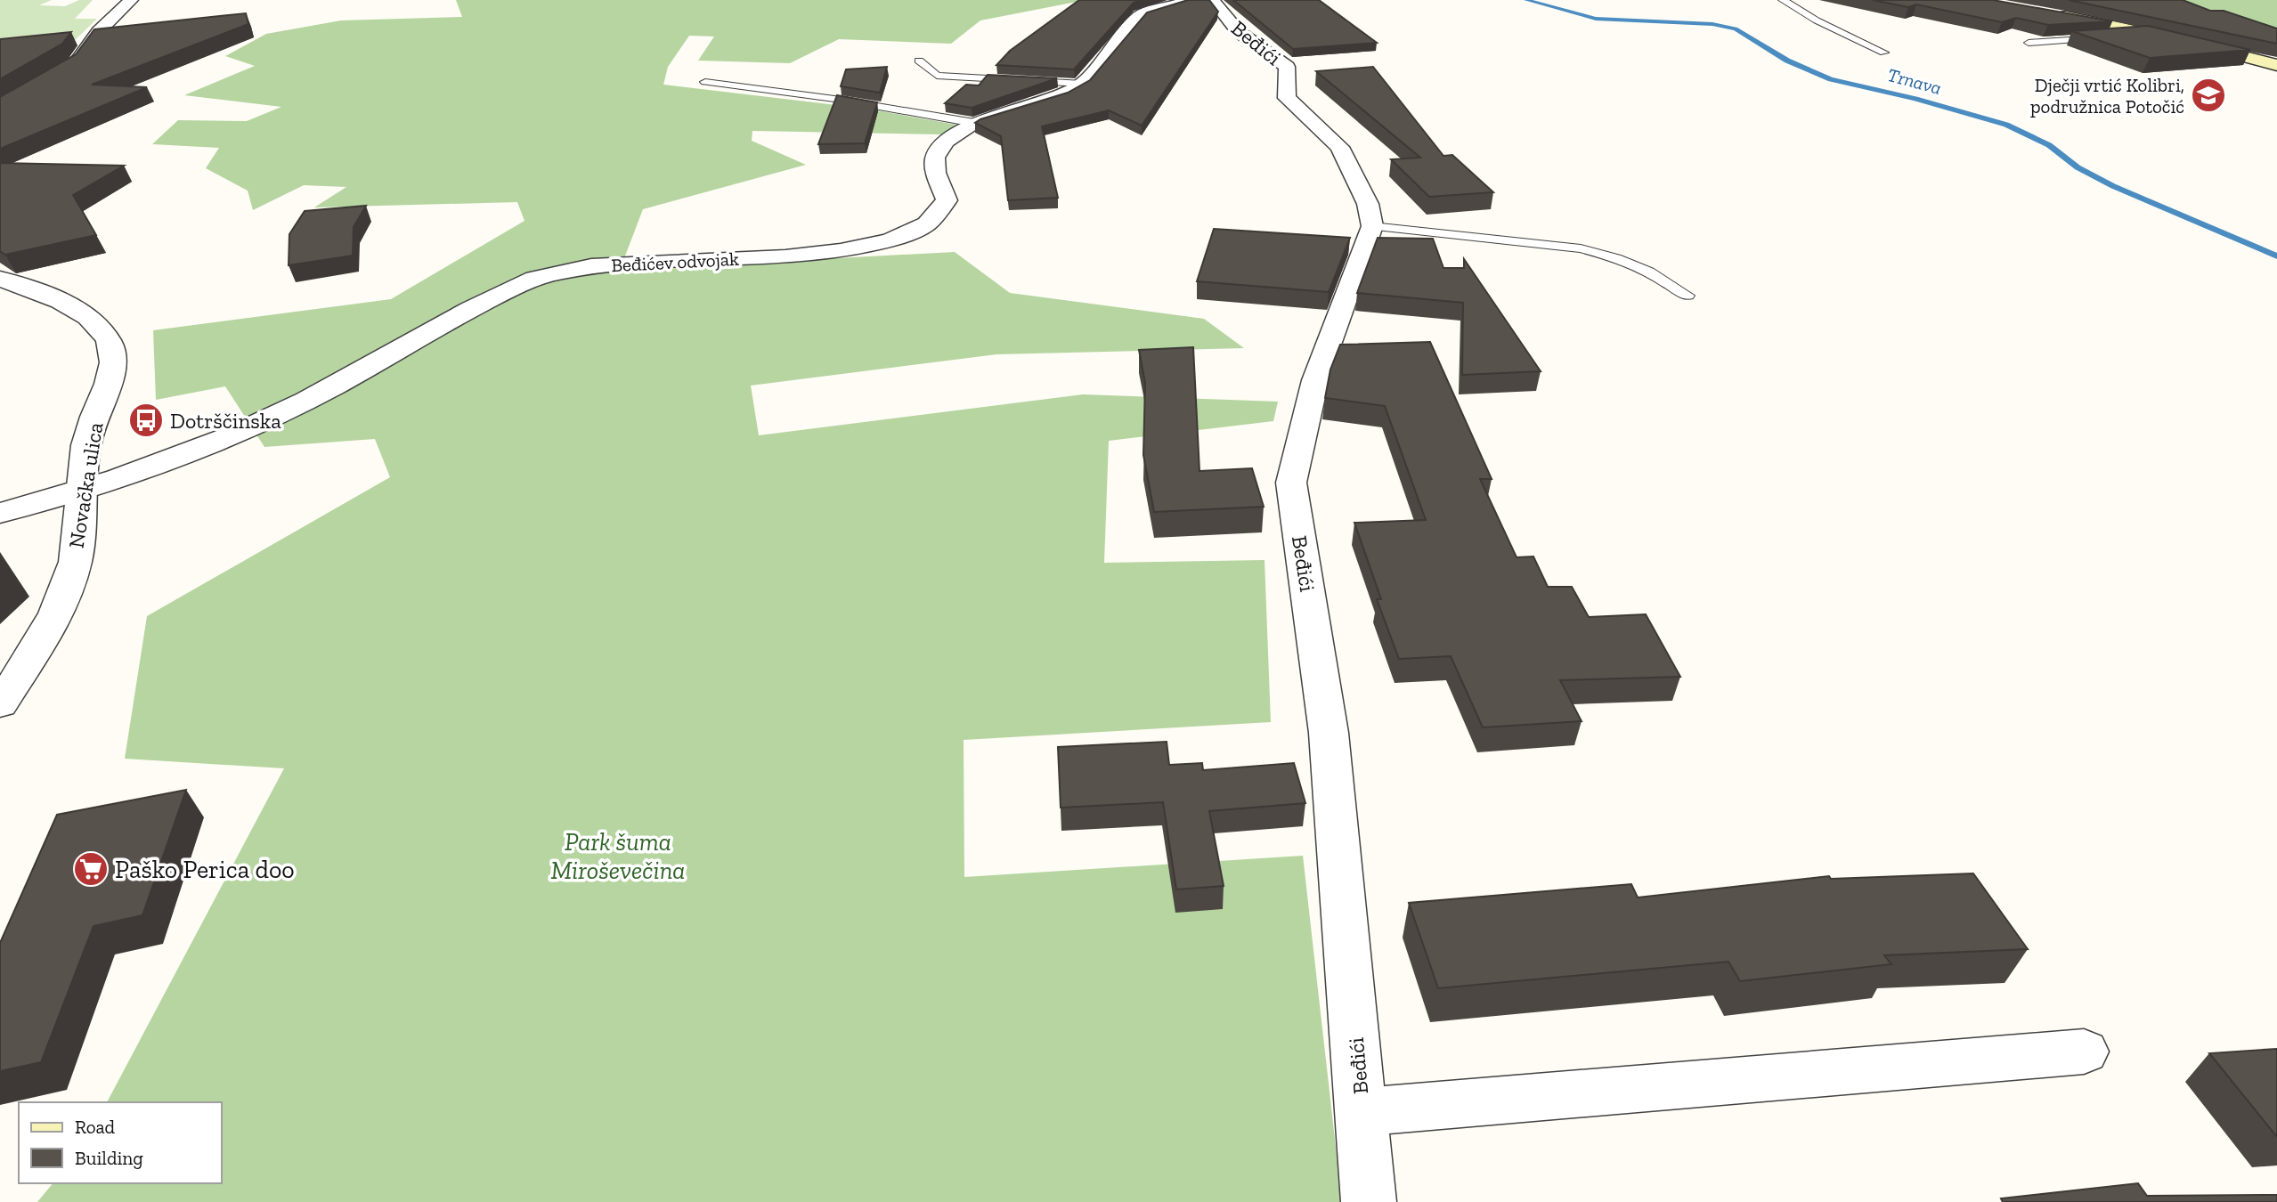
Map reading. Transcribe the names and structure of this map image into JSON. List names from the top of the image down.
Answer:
{
  "streets": {
    "street": ["Beđići", "Beđićev odvojak", "Novačka ulica"]
  },
  "crossings": [
    ["Beđićev odvojak", "Novačka ulica"]
  ],
  "water": ["Trnava"],
  "parks": ["Park šuma Miroševečina"],
  "places": {
    "school or university": ["Dječji vrtić Kolibri, podružnica Potočić"],
    "bus stop": ["Dotrščinska"],
    "supermarket": ["Paško Perica doo"]
  },
  "legend": ["Road", "Building"]
}
